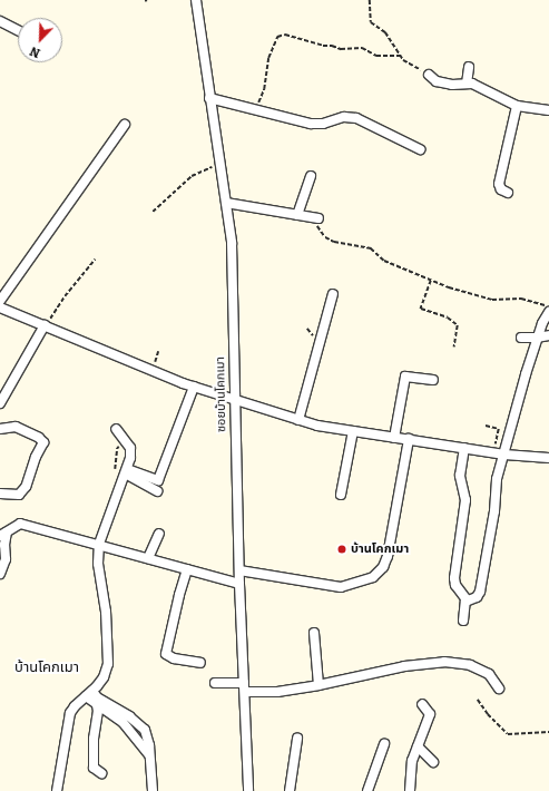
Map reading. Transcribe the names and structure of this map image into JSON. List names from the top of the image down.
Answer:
{
  "streets": {
    "street": ["ซอยบ้านโคกเมา"]
  },
  "districts": ["บ้านโคกเมา"],
  "places": ["บ้านโคกเมา"],
  "north": "bottom left"
}
